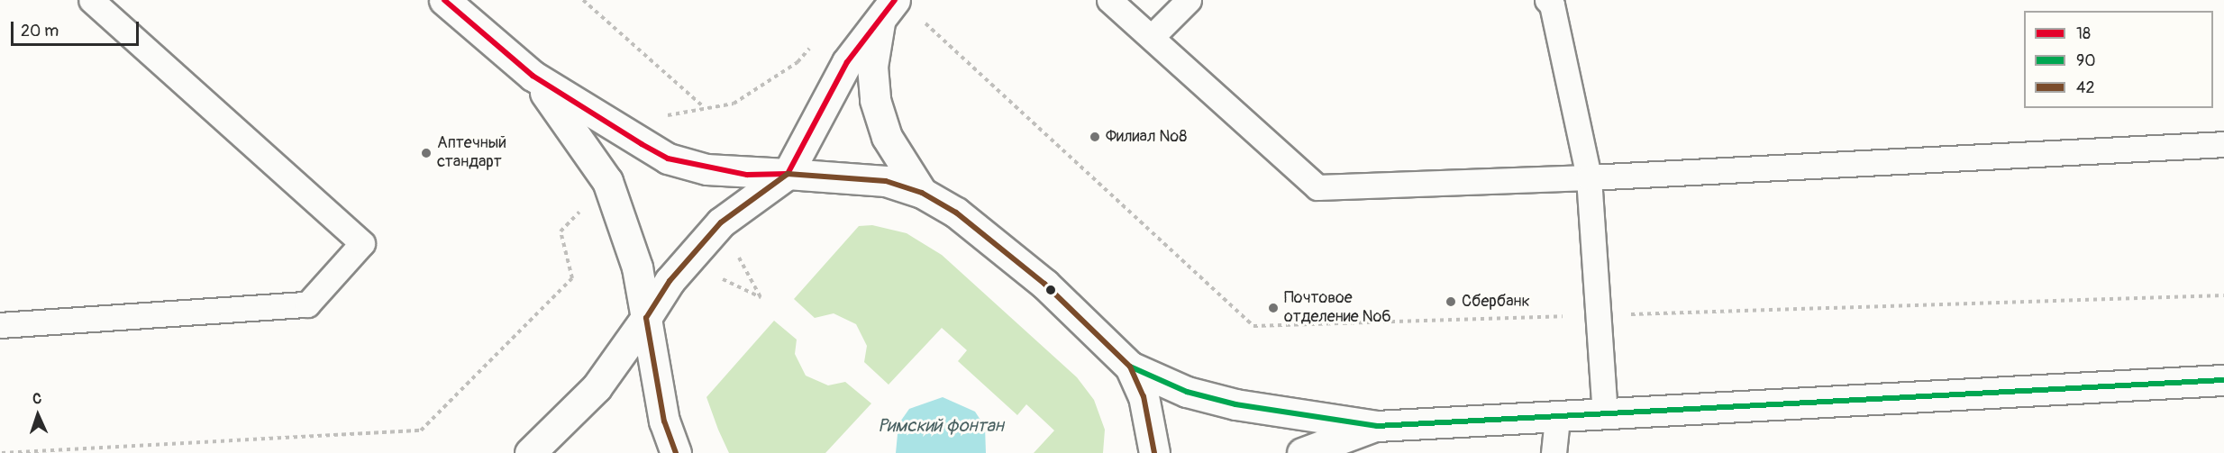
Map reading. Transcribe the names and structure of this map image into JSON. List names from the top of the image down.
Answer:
{
  "water": ["Римский фонтан"],
  "places": [
    "Филиал №8",
    "Аптечный стандарт",
    "Сбербанк",
    "Почтовое отделение №6"
  ],
  "lines": ["transit line 18", "transit line 42", "transit line 90"],
  "legend": ["18", "90", "42"],
  "scale_bar": "20 m",
  "north": "top"
}
